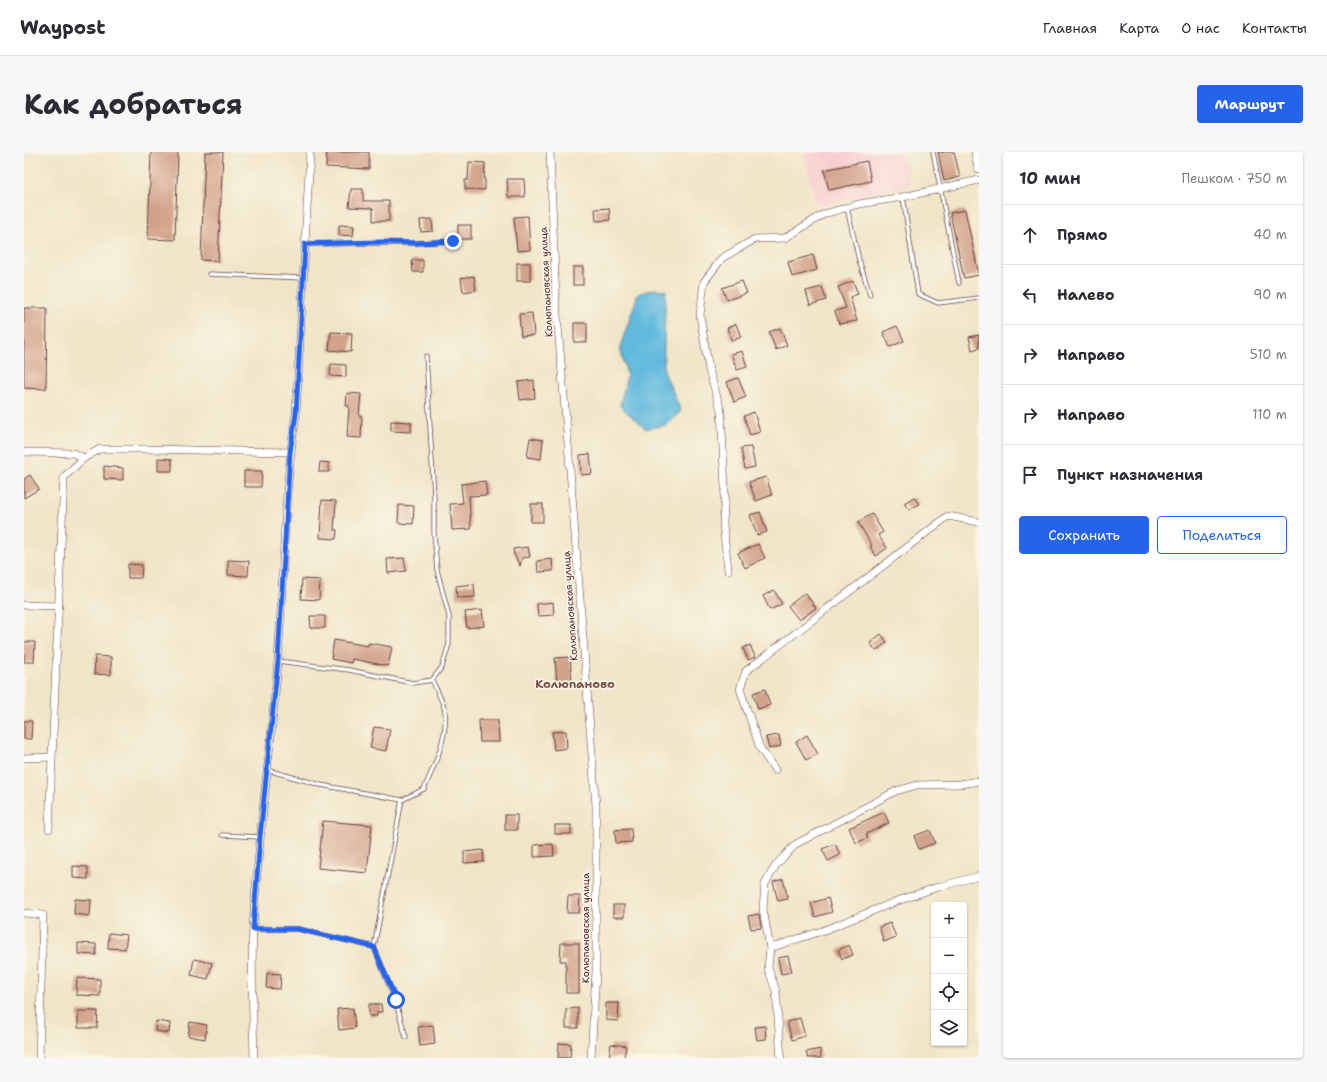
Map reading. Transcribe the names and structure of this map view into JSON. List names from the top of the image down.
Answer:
{
  "streets": {
    "street": ["Колюпановская улица"]
  },
  "districts": ["Колюпаново"],
  "page": {
    "header": "Waypost",
    "nav": [
      "Главная",
      "Карта",
      "О нас",
      "Контакты"
    ],
    "title": "Как добраться",
    "buttons": [
      "Маршрут",
      ["Сохранить", "Поделиться"]
    ],
    "heading": ["10 мин", "Пешком · 750 m"],
    "list": [
      ["Прямо", "40 m"],
      ["Налево", "90 m"],
      ["Направо", "510 m"],
      ["Направо", "110 m"],
      "Пункт назначения"
    ],
    "map_buttons": ["+", "−"]
  }
}
